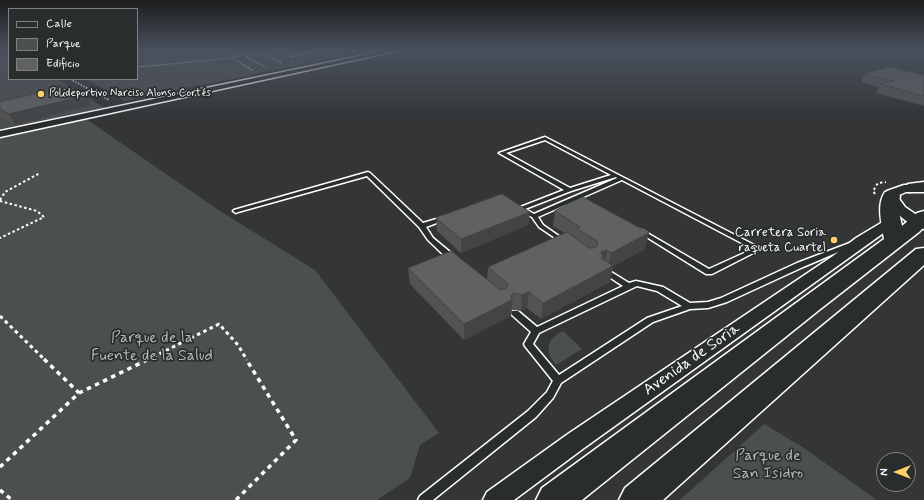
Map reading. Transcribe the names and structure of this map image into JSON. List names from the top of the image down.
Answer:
{
  "streets": {
    "main road": ["Avenida de Soria"]
  },
  "parks": ["Parque de la Fuente de la Salud", "Parque de San Isidro"],
  "places": ["Polideportivo Narciso Alonso Cortés", "Carretera Soria raqueta Cuartel"],
  "legend": ["Calle", "Parque", "Edificio"],
  "north": "left"
}
